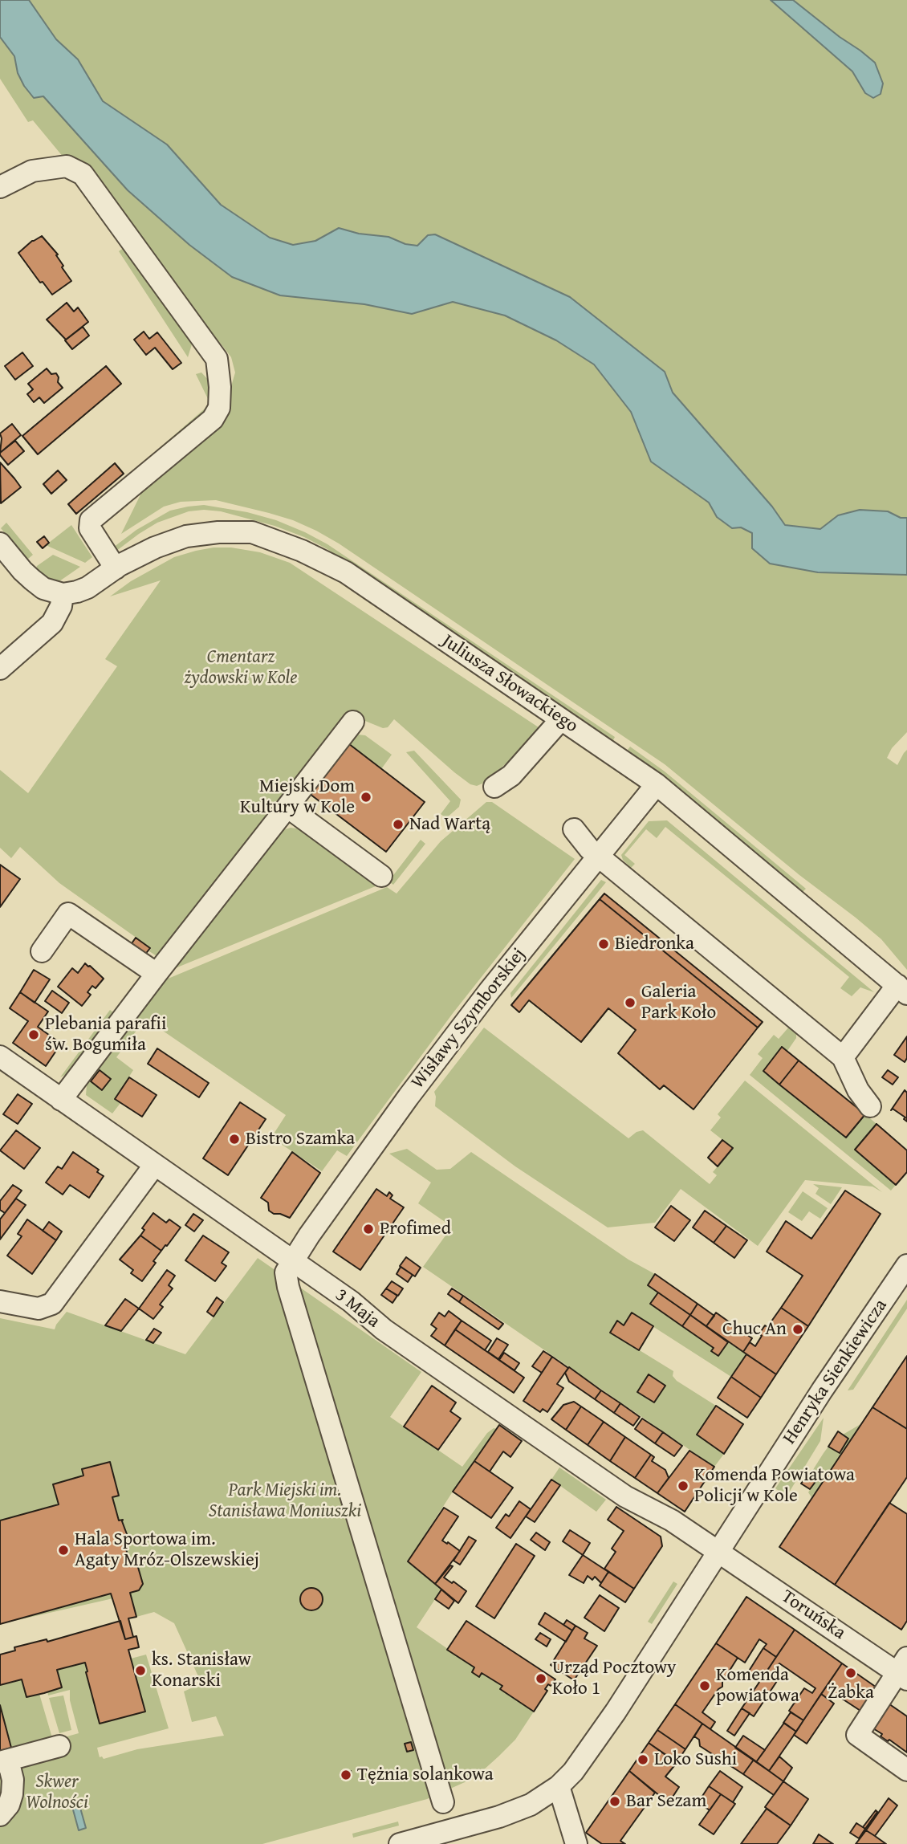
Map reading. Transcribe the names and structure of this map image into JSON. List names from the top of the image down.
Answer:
{
  "streets": {
    "street": [
      "Juliusza Słowackiego",
      "Wisławy Szymborskiej",
      "3 Maja",
      "Henryka Sienkiewicza",
      "Toruńska"
    ]
  },
  "crossings": [
    ["Juliusza Słowackiego", "Wisławy Szymborskiej"],
    ["Wisławy Szymborskiej", "3 Maja"],
    ["3 Maja", "Henryka Sienkiewicza"],
    ["3 Maja", "Toruńska"],
    ["Henryka Sienkiewicza", "Toruńska"]
  ],
  "parks": ["Cmentarz żydowski w Kole", "Park Miejski im. Stanisława Moniuszki", "Skwer Wolności"],
  "places": [
    "Miejski Dom Kultury w Kole",
    "Nad Wartą",
    "Biedronka",
    "Galeria Park Koło",
    "Plebania parafii św. Bogumiła",
    "Bistro Szamka",
    "Profimed",
    "Chuc An",
    "Komenda Powiatowa Policji w Kole",
    "Hala Sportowa im. Agaty Mróz-Olszewskiej",
    "ks. Stanisław Konarski",
    "Żabka",
    "Urząd Pocztowy Koło 1",
    "Komenda powiatowa",
    "Loko Sushi",
    "Tężnia solankowa",
    "Bar Sezam"
  ]
}
